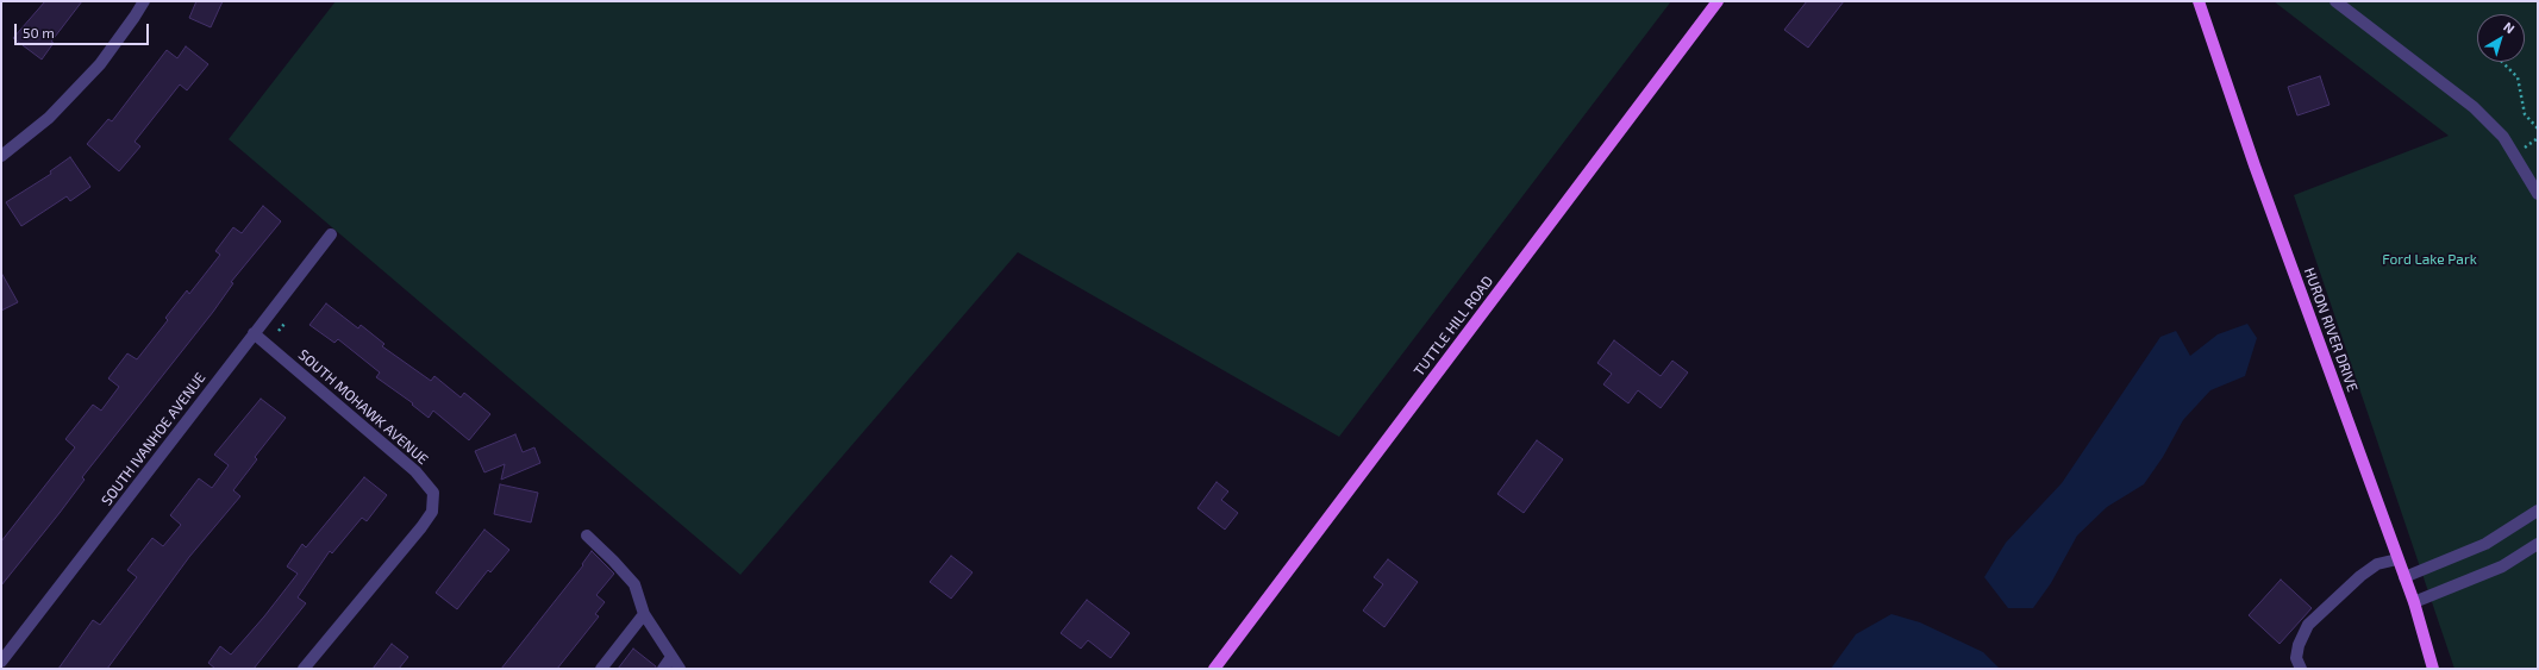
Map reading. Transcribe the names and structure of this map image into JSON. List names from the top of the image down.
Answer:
{
  "streets": {
    "main road": ["TUTTLE HILL ROAD", "HURON RIVER DRIVE"],
    "street": ["SOUTH MOHAWK AVENUE", "SOUTH IVANHOE AVENUE"]
  },
  "crossings": [
    ["SOUTH MOHAWK AVENUE", "SOUTH IVANHOE AVENUE"]
  ],
  "parks": ["Ford Lake Park"],
  "scale_bar": "50 m",
  "north": "top right"
}
